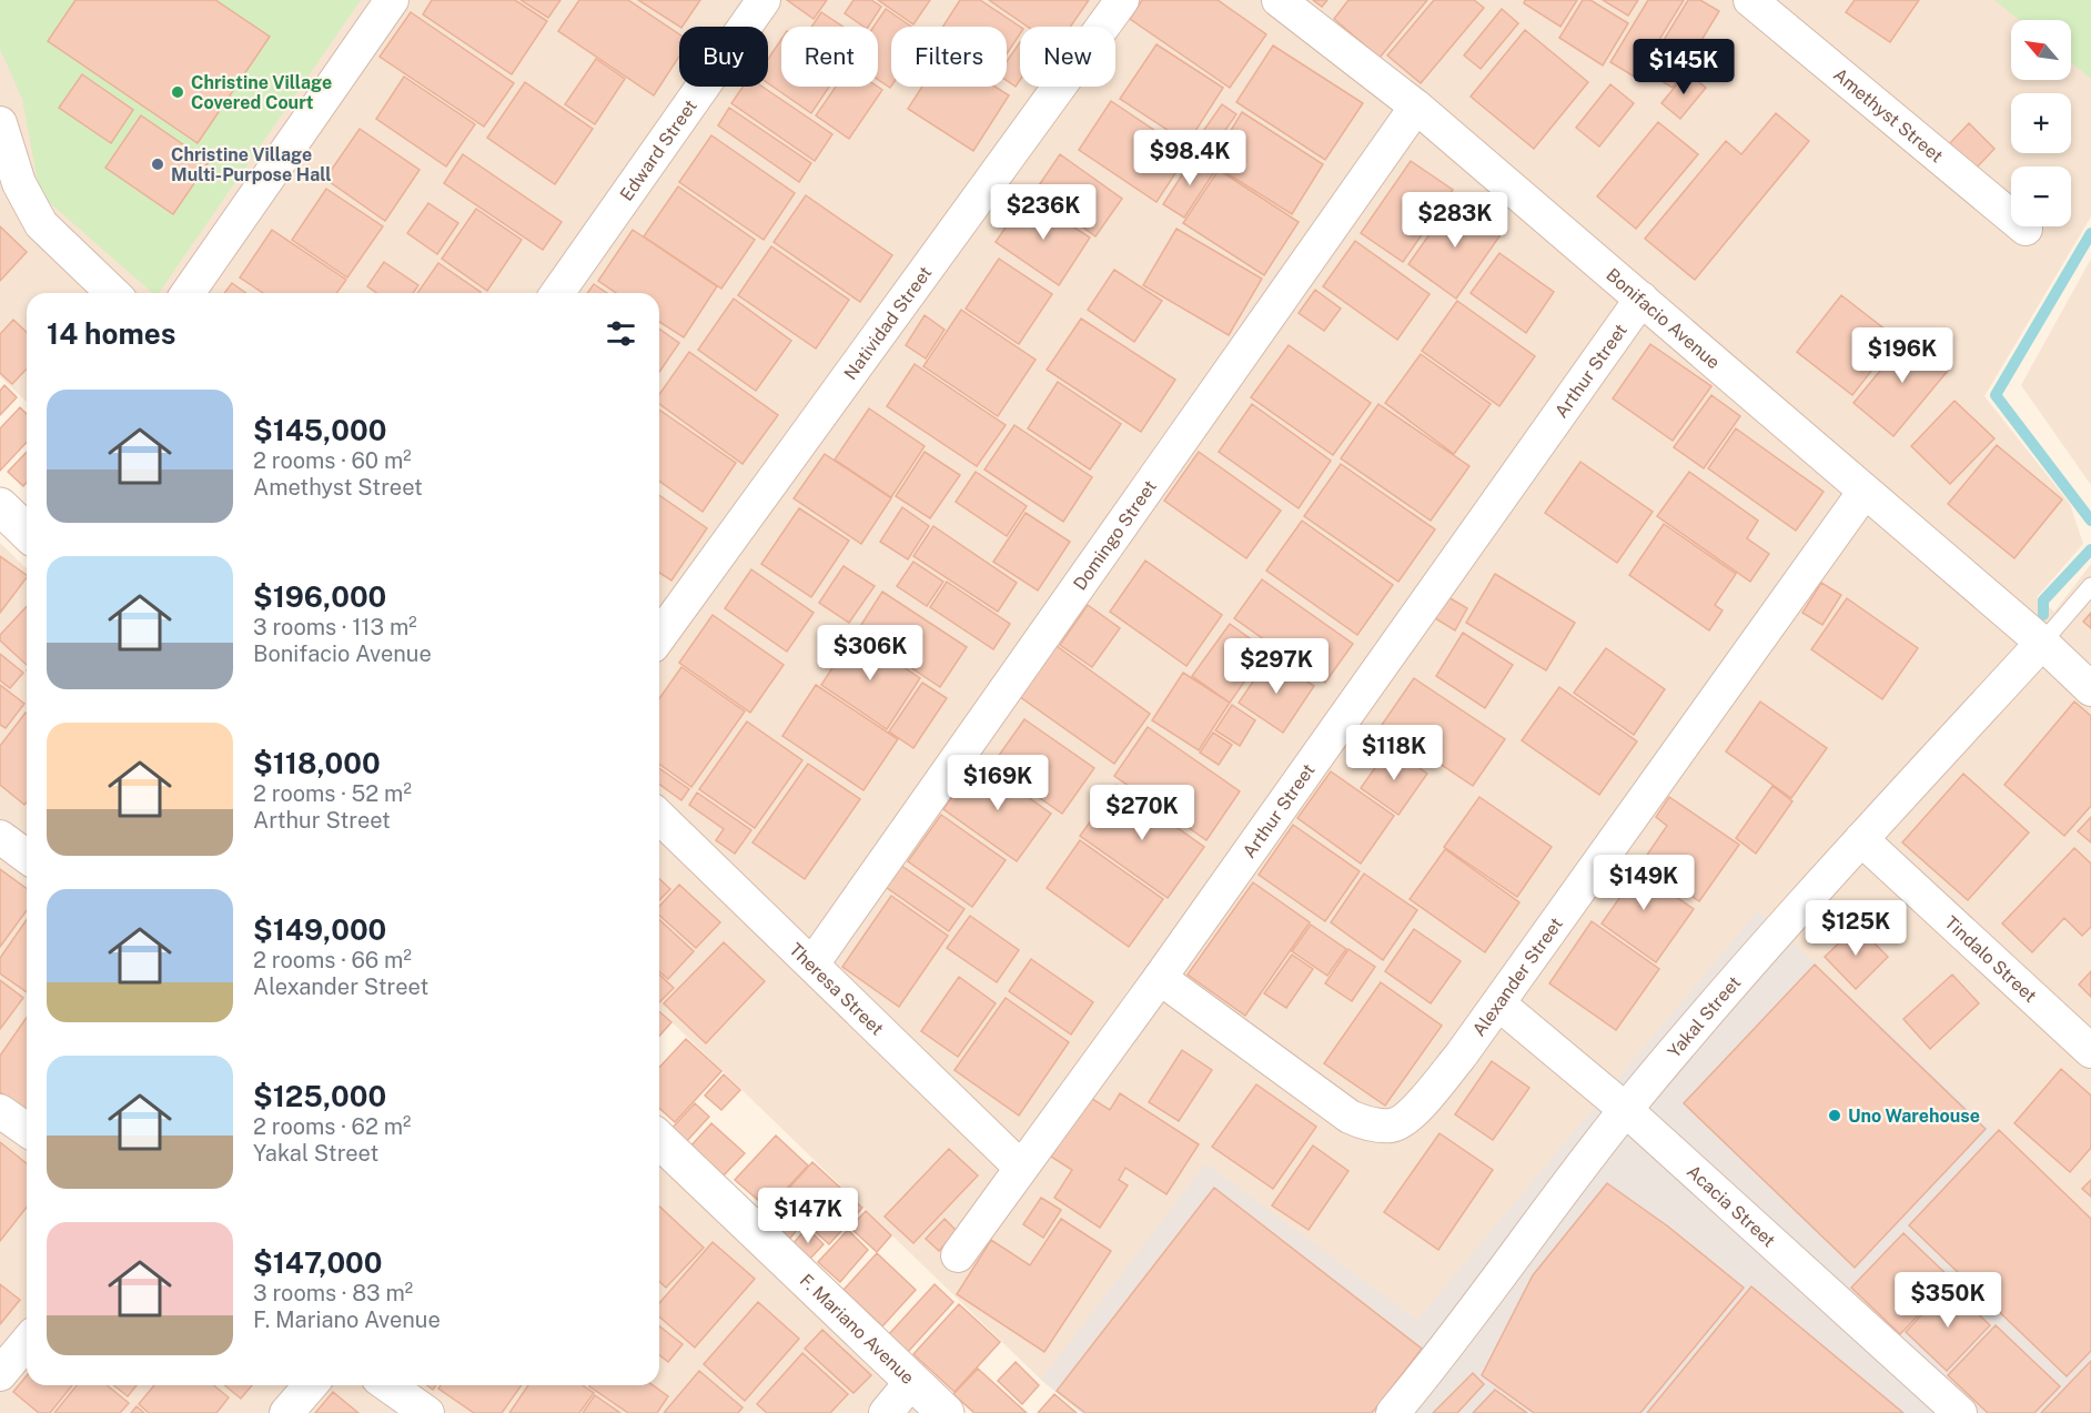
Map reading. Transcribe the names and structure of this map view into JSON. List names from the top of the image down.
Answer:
{
  "streets": {
    "street": [
      "Amethyst Street",
      "Edward Street",
      "Bonifacio Avenue",
      "Natividad Street",
      "Arthur Street",
      "Domingo Street",
      "Tindalo Street",
      "Alexander Street",
      "Theresa Street",
      "Yakal Street",
      "Acacia Street",
      "F. Mariano Avenue"
    ]
  },
  "crossings": [
    ["Bonifacio Avenue", "Arthur Street"],
    ["Bonifacio Avenue", "Domingo Street"],
    ["Bonifacio Avenue", "Alexander Street"],
    ["Bonifacio Avenue", "Yakal Street"],
    ["Arthur Street", "Alexander Street"],
    ["Arthur Street", "Theresa Street"],
    ["Domingo Street", "Theresa Street"],
    ["Tindalo Street", "Yakal Street"],
    ["Alexander Street", "Acacia Street"],
    ["Yakal Street", "Acacia Street"]
  ],
  "places": ["Christine Village Covered Court", "Christine Village Multi-Purpose Hall", "Uno Warehouse"],
  "north": "top left",
  "page": {
    "map_buttons": ["+", "−"],
    "chip": [
      "Buy",
      "Rent",
      "Filters",
      "New"
    ],
    "price": [
      "$145K",
      "$98.4K",
      "$236K",
      "$283K",
      "$196K",
      "$306K",
      "$297K",
      "$118K",
      "$169K",
      "$270K",
      "$149K",
      "$125K",
      "$147K",
      "$350K"
    ],
    "heading": "14 homes",
    "list": [
      {
        "name": "$145,000",
        "note": "2 rooms · 60 m² · Amethyst Street"
      },
      {
        "name": "$196,000",
        "note": "3 rooms · 113 m² · Bonifacio Avenue"
      },
      {
        "name": "$118,000",
        "note": "2 rooms · 52 m² · Arthur Street"
      },
      {
        "name": "$149,000",
        "note": "2 rooms · 66 m² · Alexander Street"
      },
      {
        "name": "$125,000",
        "note": "2 rooms · 62 m² · Yakal Street"
      },
      {
        "name": "$147,000",
        "note": "3 rooms · 83 m² · F. Mariano Avenue"
      }
    ]
  }
}
